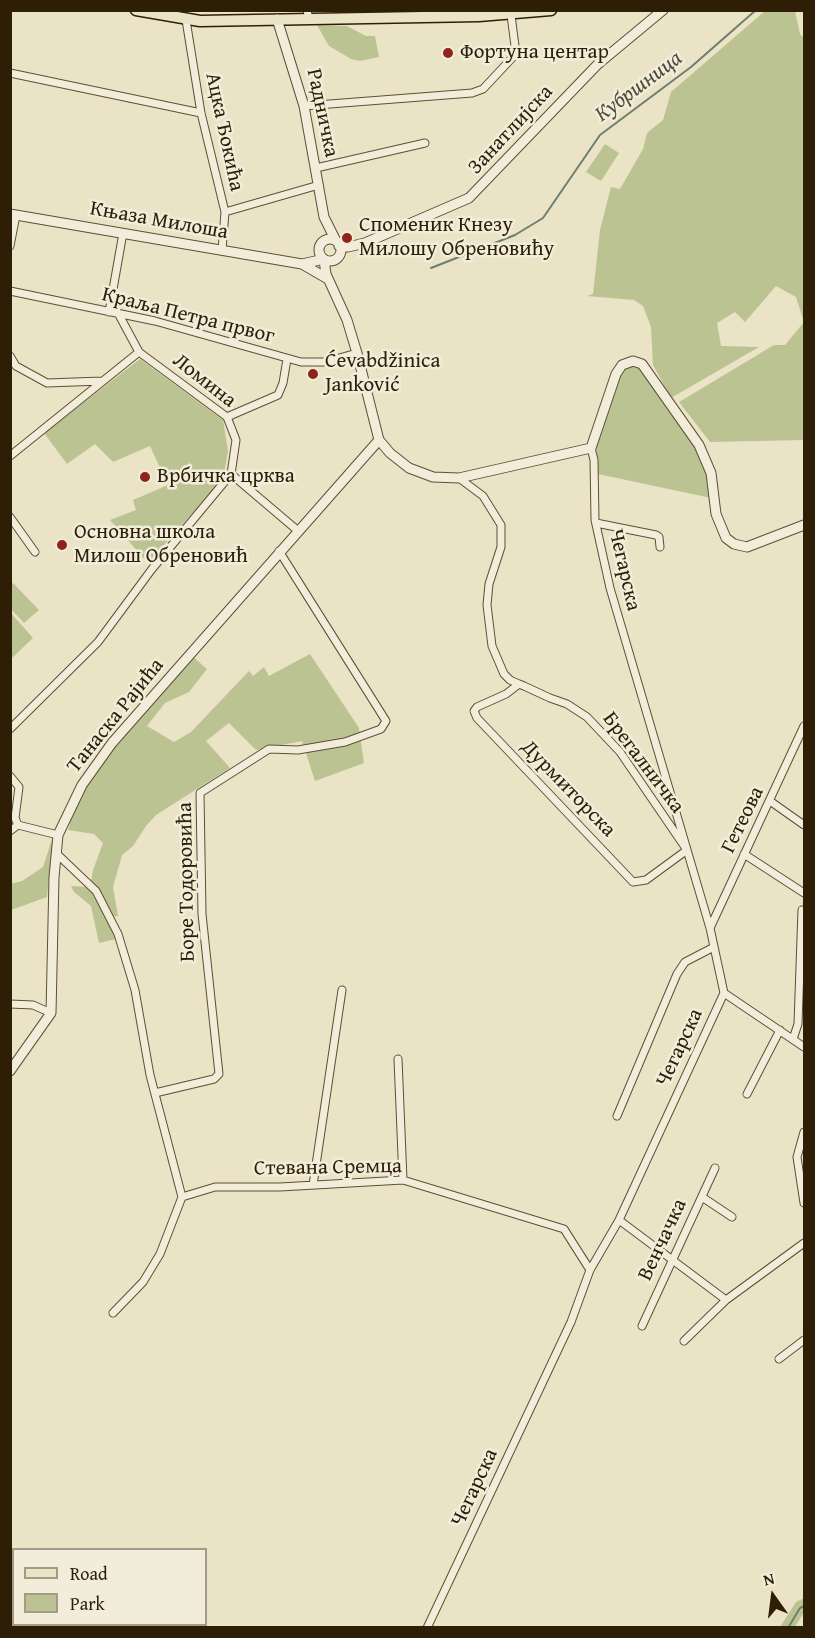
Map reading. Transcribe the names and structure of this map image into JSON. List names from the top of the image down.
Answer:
{
  "streets": {
    "street": [
      "Радничка",
      "Занатлијска",
      "Ацка Ђокића",
      "Књаза Милоша",
      "Краља Петра првог",
      "Ломина",
      "Чегарска",
      "Танаска Рајића",
      "Брегалничка",
      "Дурмиторска",
      "Гетеова",
      "Боре Тодоровића",
      "Стевана Сремца",
      "Венчачка"
    ]
  },
  "crossings": [
    ["Радничка", "Занатлијска"],
    ["Занатлијска", "Књаза Милоша"],
    ["Ацка Ђокића", "Књаза Милоша"],
    ["Краља Петра првог", "Ломина"],
    ["Чегарска", "Брегалничка"],
    ["Чегарска", "Дурмиторска"],
    ["Чегарска", "Гетеова"],
    ["Чегарска", "Стевана Сремца"],
    ["Танаска Рајића", "Боре Тодоровића"],
    ["Брегалничка", "Дурмиторска"]
  ],
  "water": ["Кубршница"],
  "places": [
    "Фортуна центар",
    "Споменик Кнезу Милошу Обреновићу",
    "Ćevabdžinica Janković",
    "Врбичка црква",
    "Основна школа Милош Обреновић"
  ],
  "legend": ["Road", "Park"],
  "north": "top"
}
